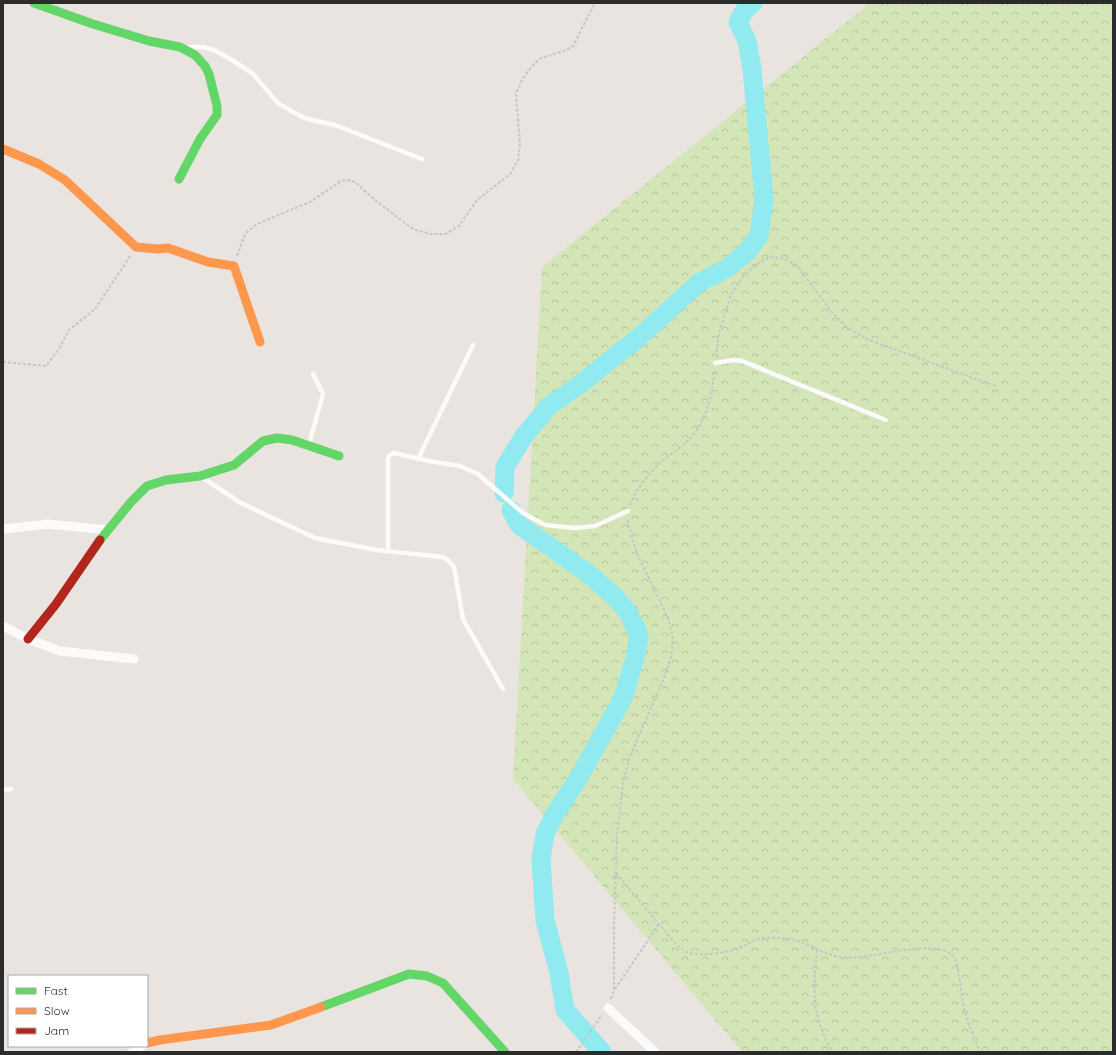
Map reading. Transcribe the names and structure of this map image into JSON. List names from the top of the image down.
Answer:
{
  "legend": ["Fast", "Slow", "Jam"]
}
